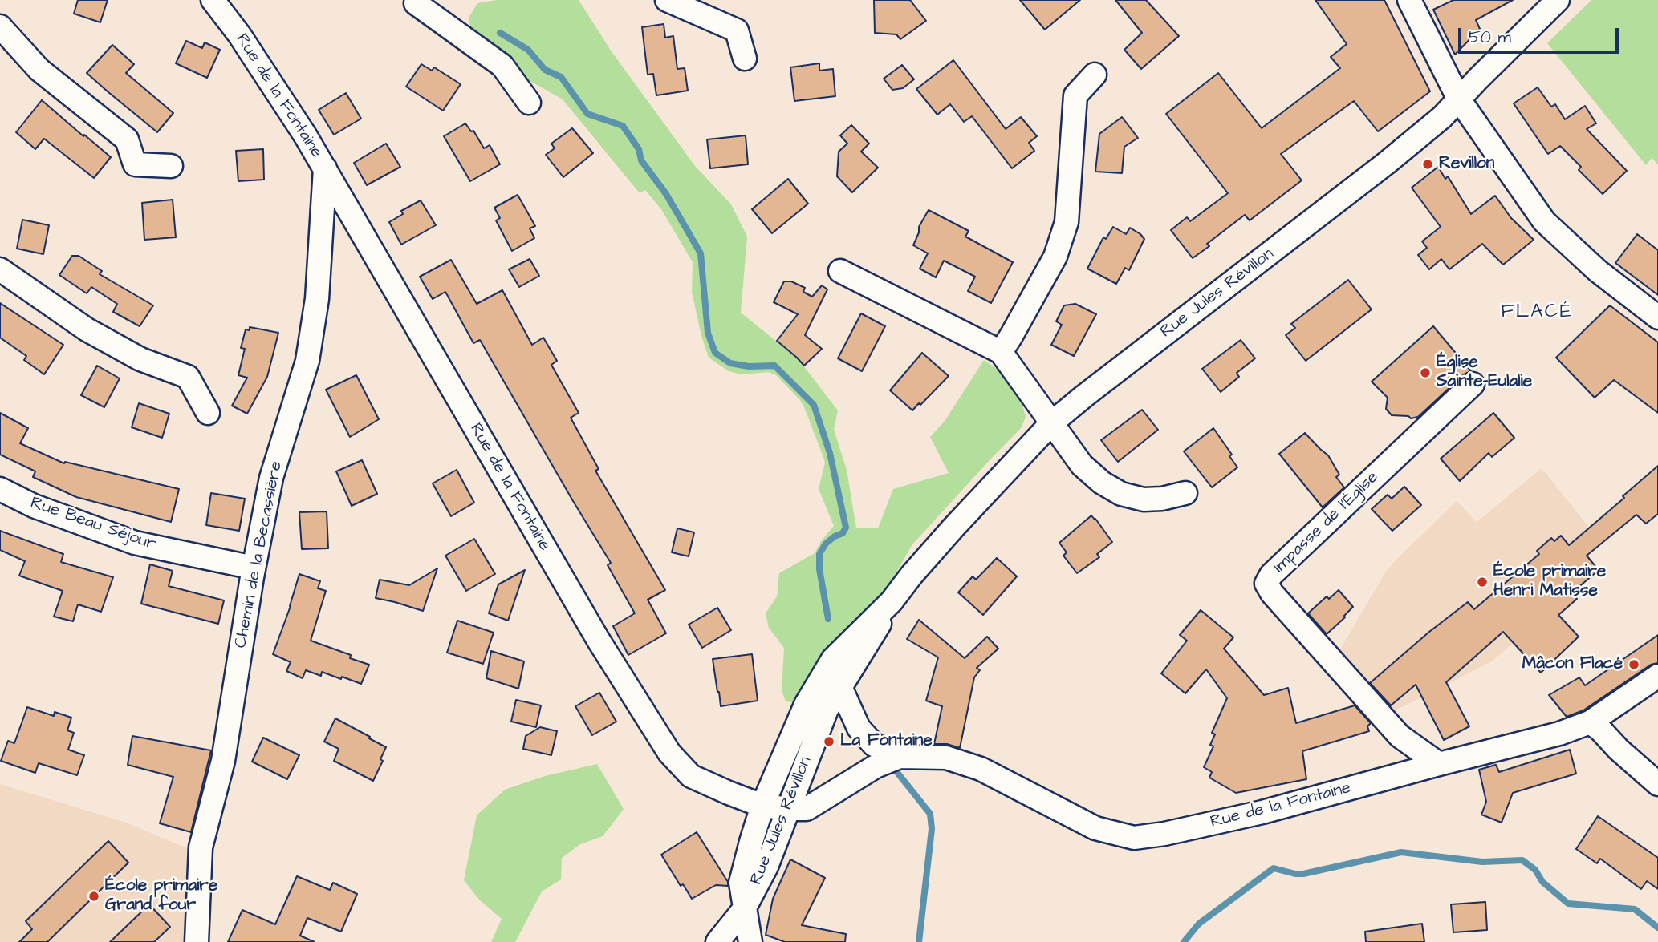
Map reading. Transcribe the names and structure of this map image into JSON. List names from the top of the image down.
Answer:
{
  "streets": {
    "street": [
      "Rue de la Fontaine",
      "Rue Jules Révillon",
      "Impasse de l'Église",
      "Rue Beau Séjour",
      "Chemin de la Becassière"
    ]
  },
  "crossings": [
    ["Rue de la Fontaine", "Rue Jules Révillon"],
    ["Rue de la Fontaine", "Impasse de l'Église"],
    ["Rue de la Fontaine", "Chemin de la Becassière"],
    ["Rue Beau Séjour", "Chemin de la Becassière"]
  ],
  "districts": ["FLACÉ"],
  "places": [
    "Revillon",
    "Église Sainte-Eulalie",
    "École primaire Henri Matisse",
    "Mâcon Flacé",
    "La Fontaine",
    "École primaire Grand four"
  ],
  "scale_bar": "50 m"
}
